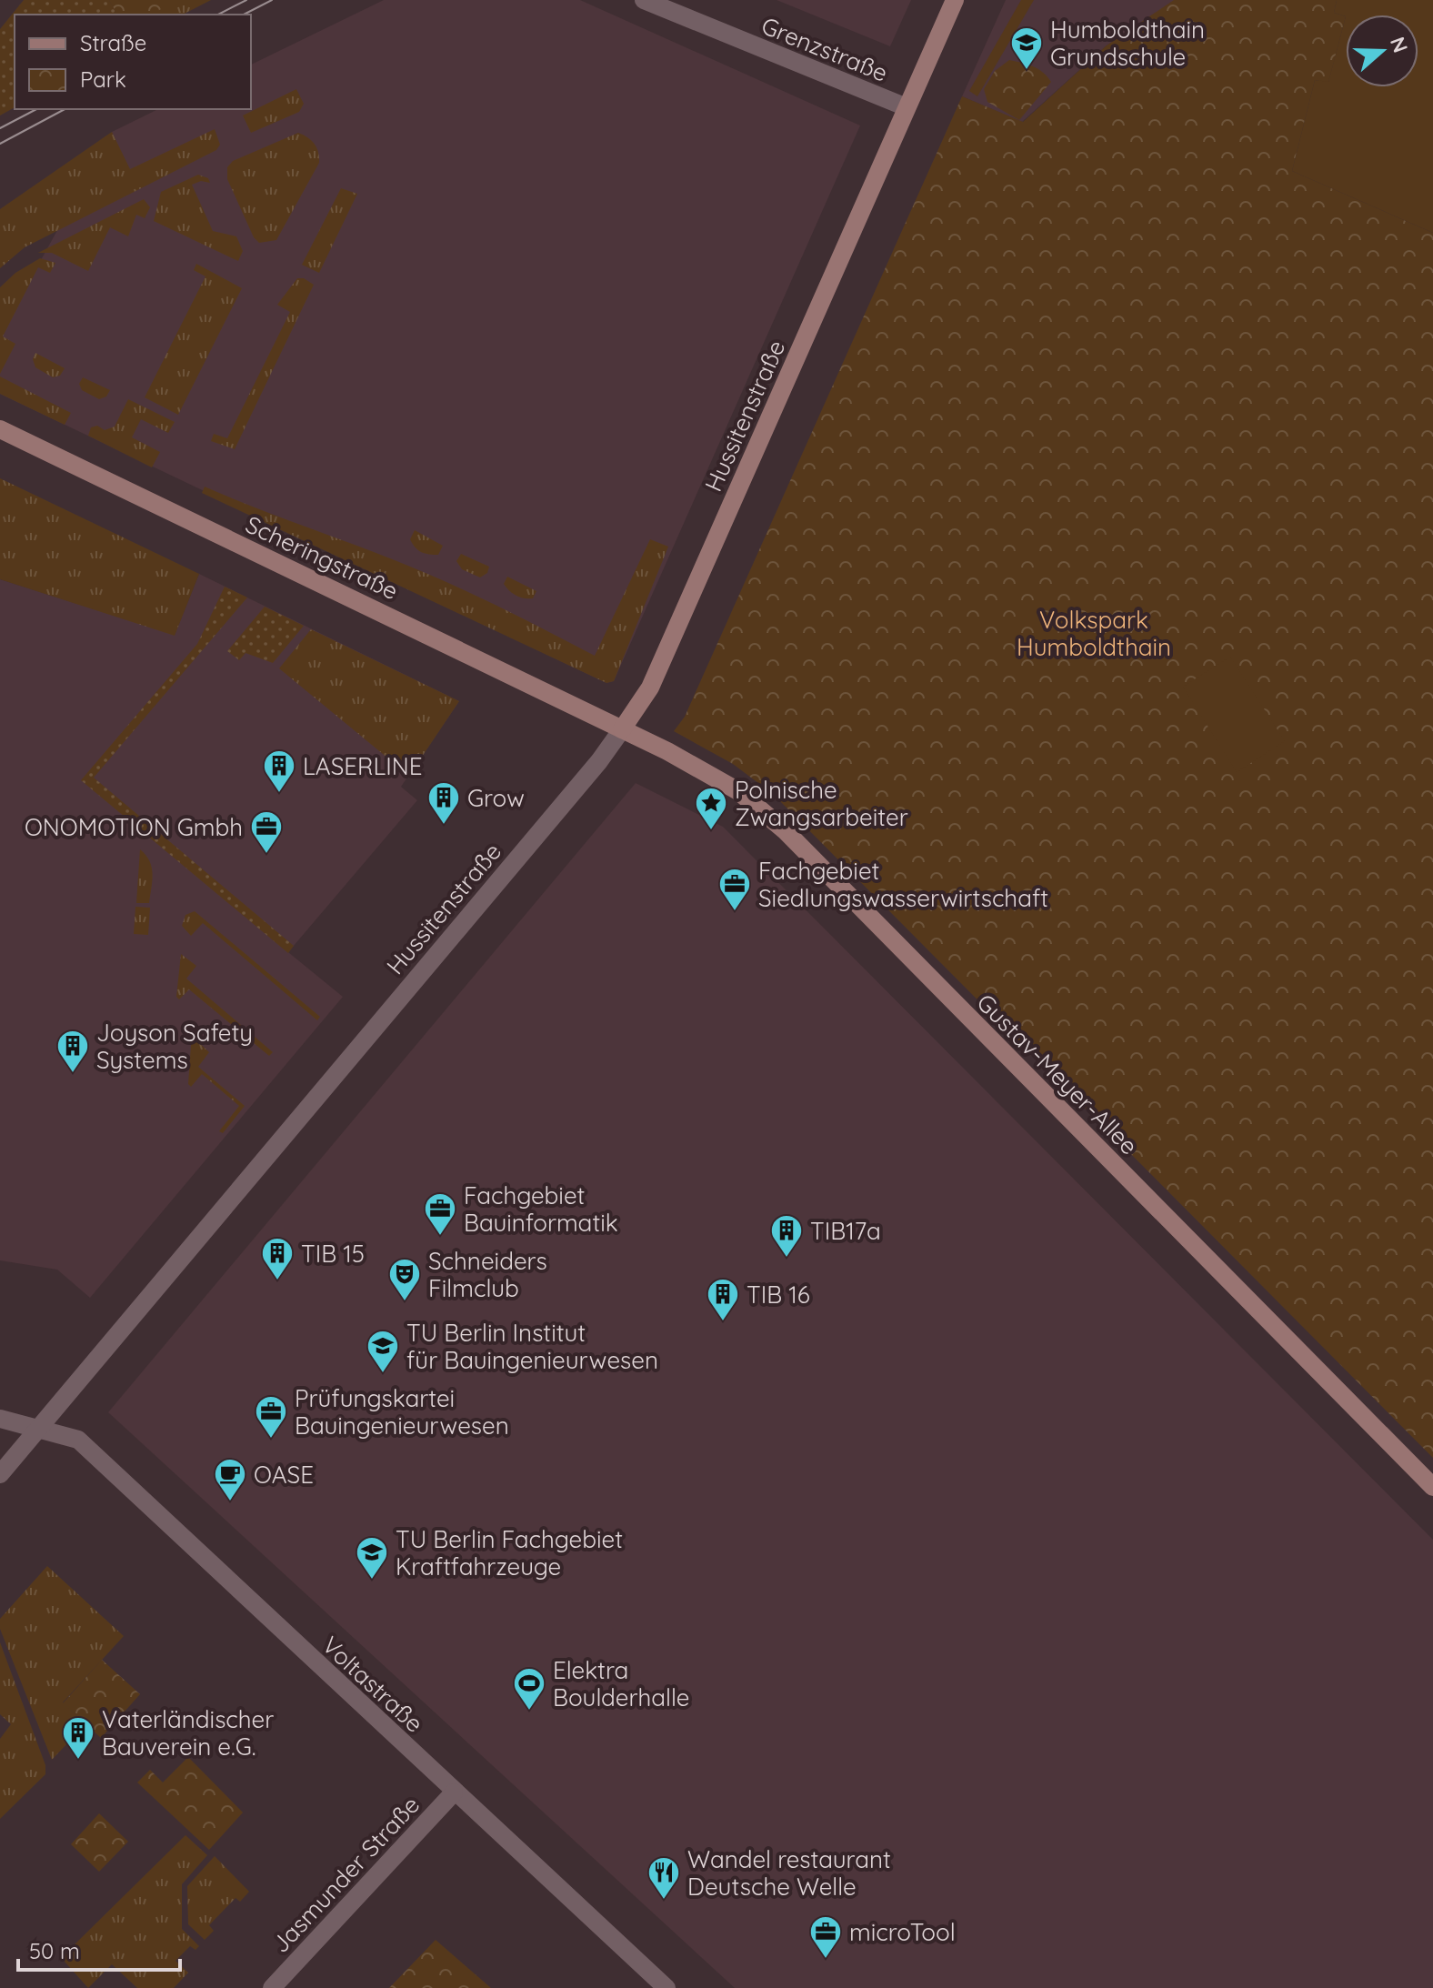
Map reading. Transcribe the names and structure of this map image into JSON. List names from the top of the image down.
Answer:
{
  "streets": {
    "street": [
      "Grenzstraße",
      "Hussitenstraße",
      "Scheringstraße",
      "Gustav-Meyer-Allee",
      "Voltastraße",
      "Jasmunder Straße"
    ]
  },
  "crossings": [
    ["Grenzstraße", "Hussitenstraße"],
    ["Hussitenstraße", "Scheringstraße"],
    ["Hussitenstraße", "Gustav-Meyer-Allee"],
    ["Hussitenstraße", "Voltastraße"],
    ["Scheringstraße", "Gustav-Meyer-Allee"],
    ["Voltastraße", "Jasmunder Straße"]
  ],
  "parks": ["Volkspark Humboldthain"],
  "places": {
    "school or university": ["Humboldthain Grundschule", "TU Berlin Institut für Bauingenieurwesen", "TU Berlin Fachgebiet Kraftfahrzeuge"],
    "building": [
      "LASERLINE",
      "Grow",
      "Joyson Safety Systems",
      "TIB17a",
      "TIB 15",
      "TIB 16",
      "Vaterländischer Bauverein e.G."
    ],
    "place": ["Polnische Zwangsarbeiter"],
    "office": [
      "ONOMOTION Gmbh",
      "Fachgebiet Siedlungswasserwirtschaft",
      "Fachgebiet Bauinformatik",
      "Prüfungskartei Bauingenieurwesen",
      "microTool"
    ],
    "theatre": ["Schneiders Filmclub"],
    "cafe": ["OASE"],
    "sports": ["Elektra Boulderhalle"],
    "restaurant": ["Wandel restaurant Deutsche Welle"]
  },
  "legend": ["Straße", "Park"],
  "scale_bar": "50 m",
  "north": "right"
}
